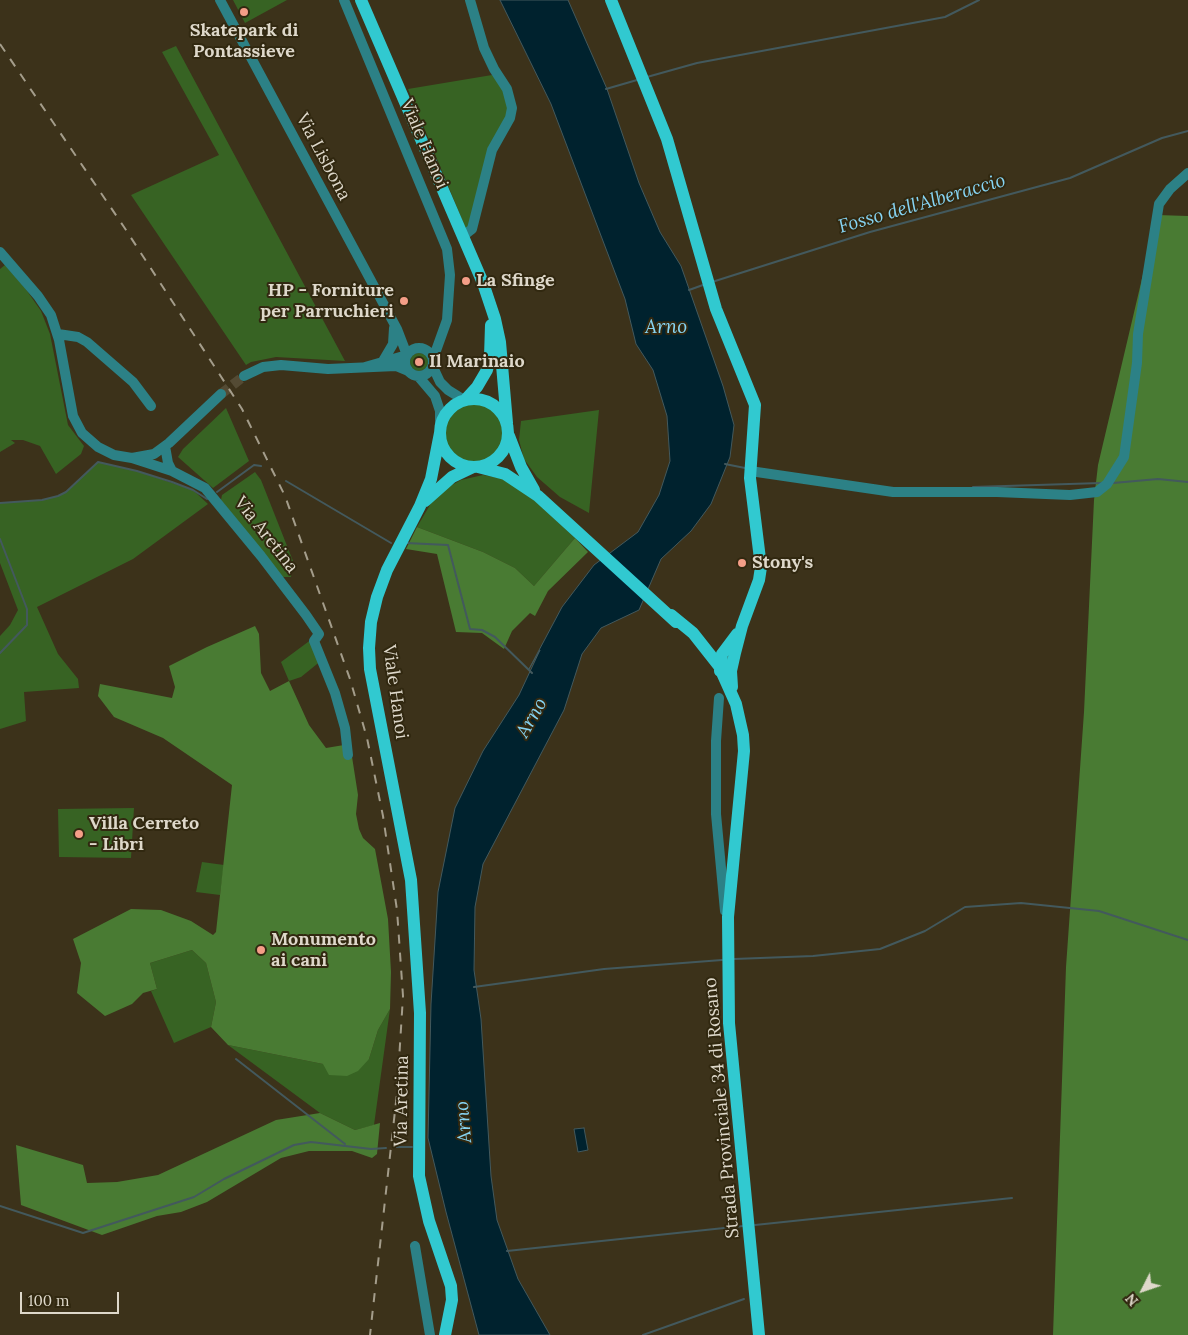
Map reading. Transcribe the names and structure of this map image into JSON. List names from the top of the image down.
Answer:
{
  "streets": {
    "main road": ["Viale Hanoi", "Via Aretina", "Strada Provinciale 34 di Rosano"],
    "street": ["Via Lisbona"]
  },
  "crossings": [
    ["Viale Hanoi", "Via Lisbona"],
    ["Viale Hanoi", "Via Aretina"],
    ["Viale Hanoi", "Strada Provinciale 34 di Rosano"]
  ],
  "water": ["Fosso dell'Alberaccio", "Arno"],
  "places": [
    "Skatepark di Pontassieve",
    "La Sfinge",
    "HP - Forniture per Parruchieri",
    "Il Marinaio",
    "Stony's",
    "Villa Cerreto - Libri",
    "Monumento ai cani"
  ],
  "scale_bar": "100 m",
  "north": "bottom left"
}
